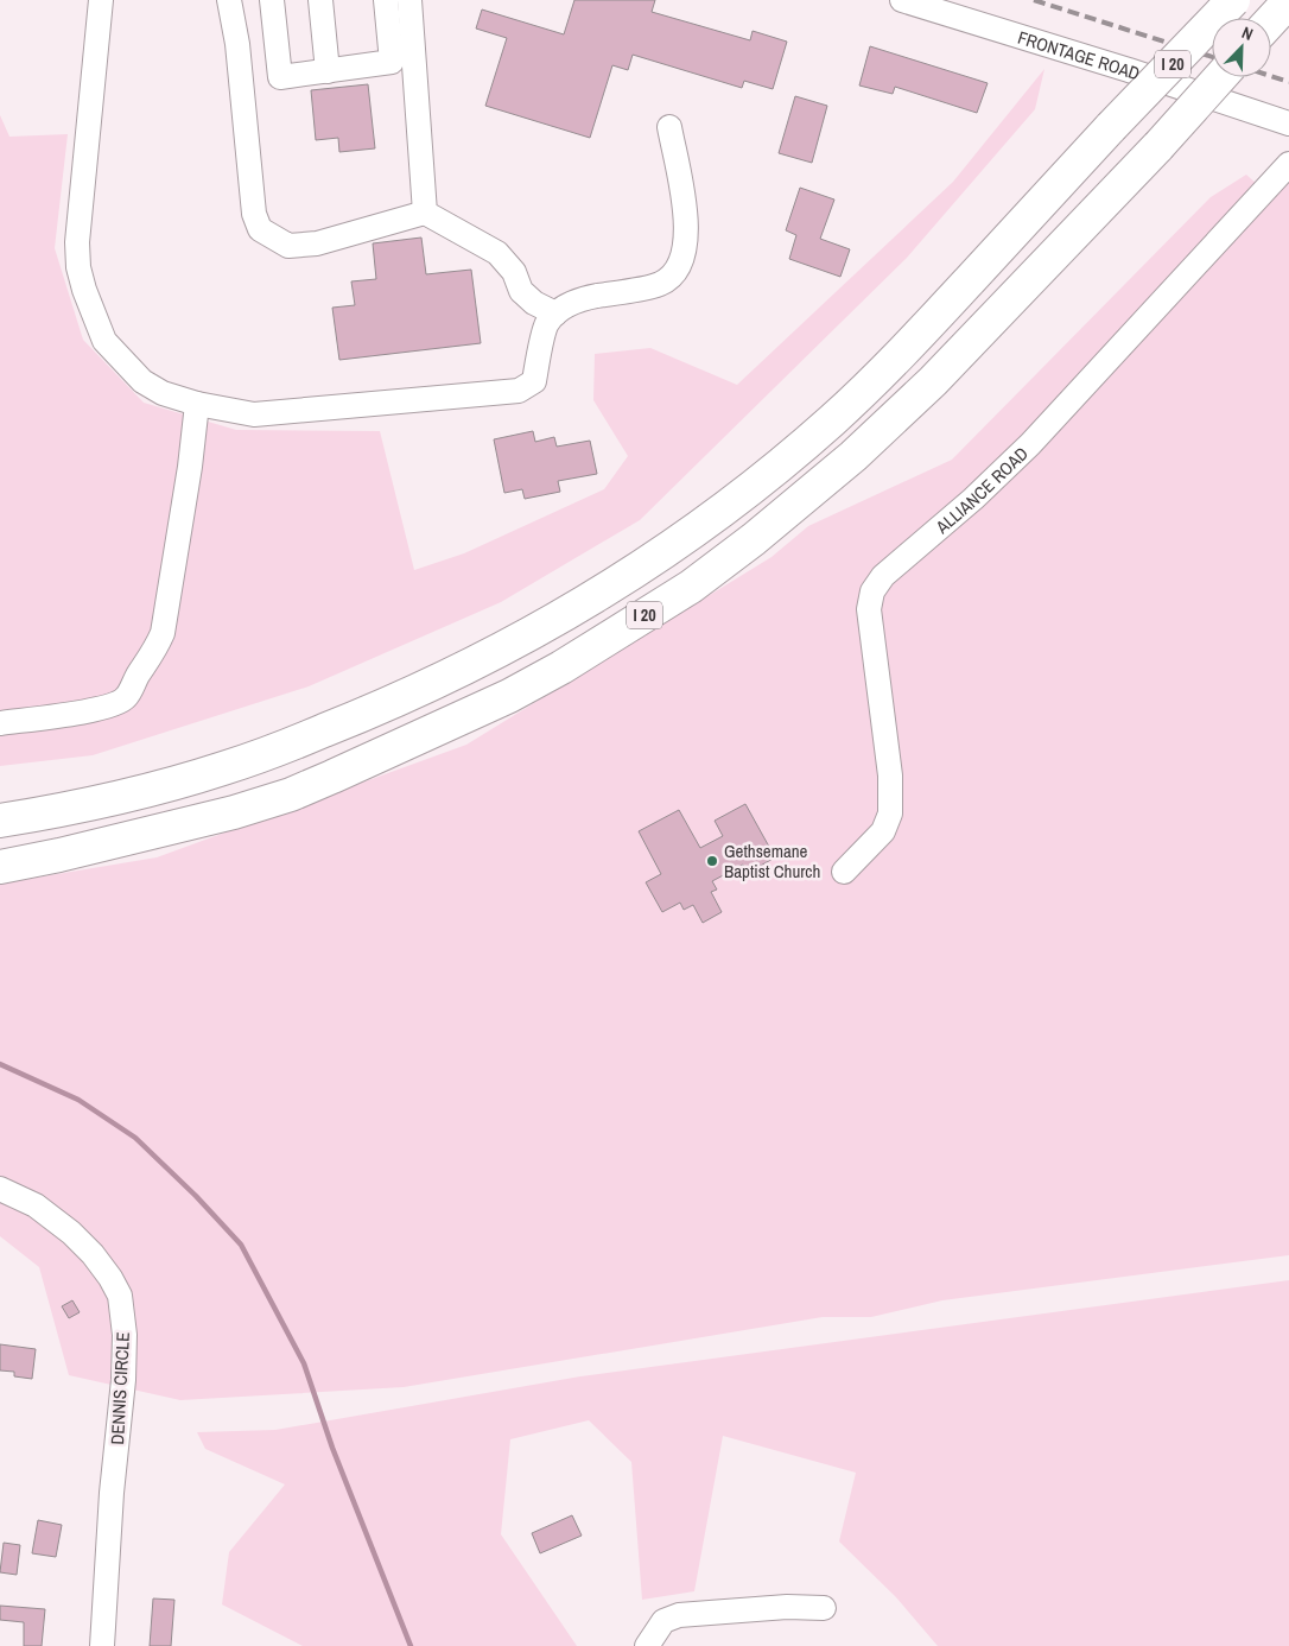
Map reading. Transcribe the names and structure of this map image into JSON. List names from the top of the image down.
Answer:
{
  "streets": {
    "highway": ["I 20"],
    "street": ["FRONTAGE ROAD", "ALLIANCE ROAD", "DENNIS CIRCLE"]
  },
  "places": ["Gethsemane Baptist Church"],
  "north": "top right"
}
